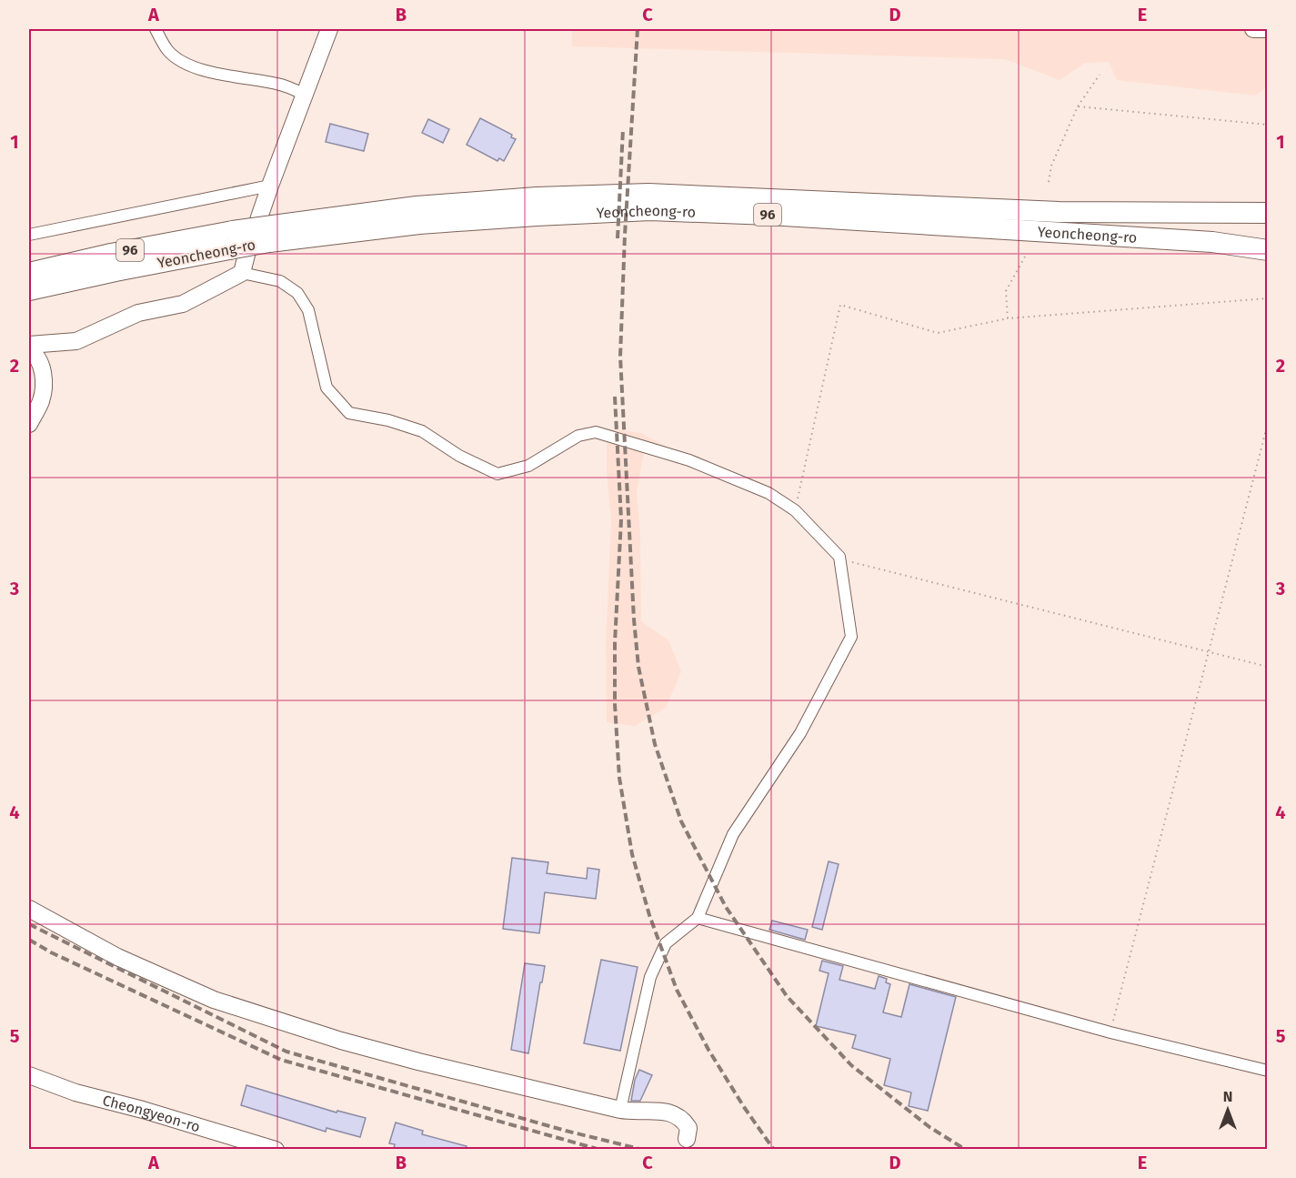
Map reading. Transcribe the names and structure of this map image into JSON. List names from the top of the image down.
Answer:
{
  "streets": {
    "highway": ["Yeoncheong-ro", "96"],
    "street": ["Cheongyeon-ro"]
  },
  "north": "top",
  "grid": {
    "columns": [
      "A",
      "B",
      "C",
      "D",
      "E"
    ],
    "rows": [
      "1",
      "2",
      "3",
      "4",
      "5"
    ]
  }
}
